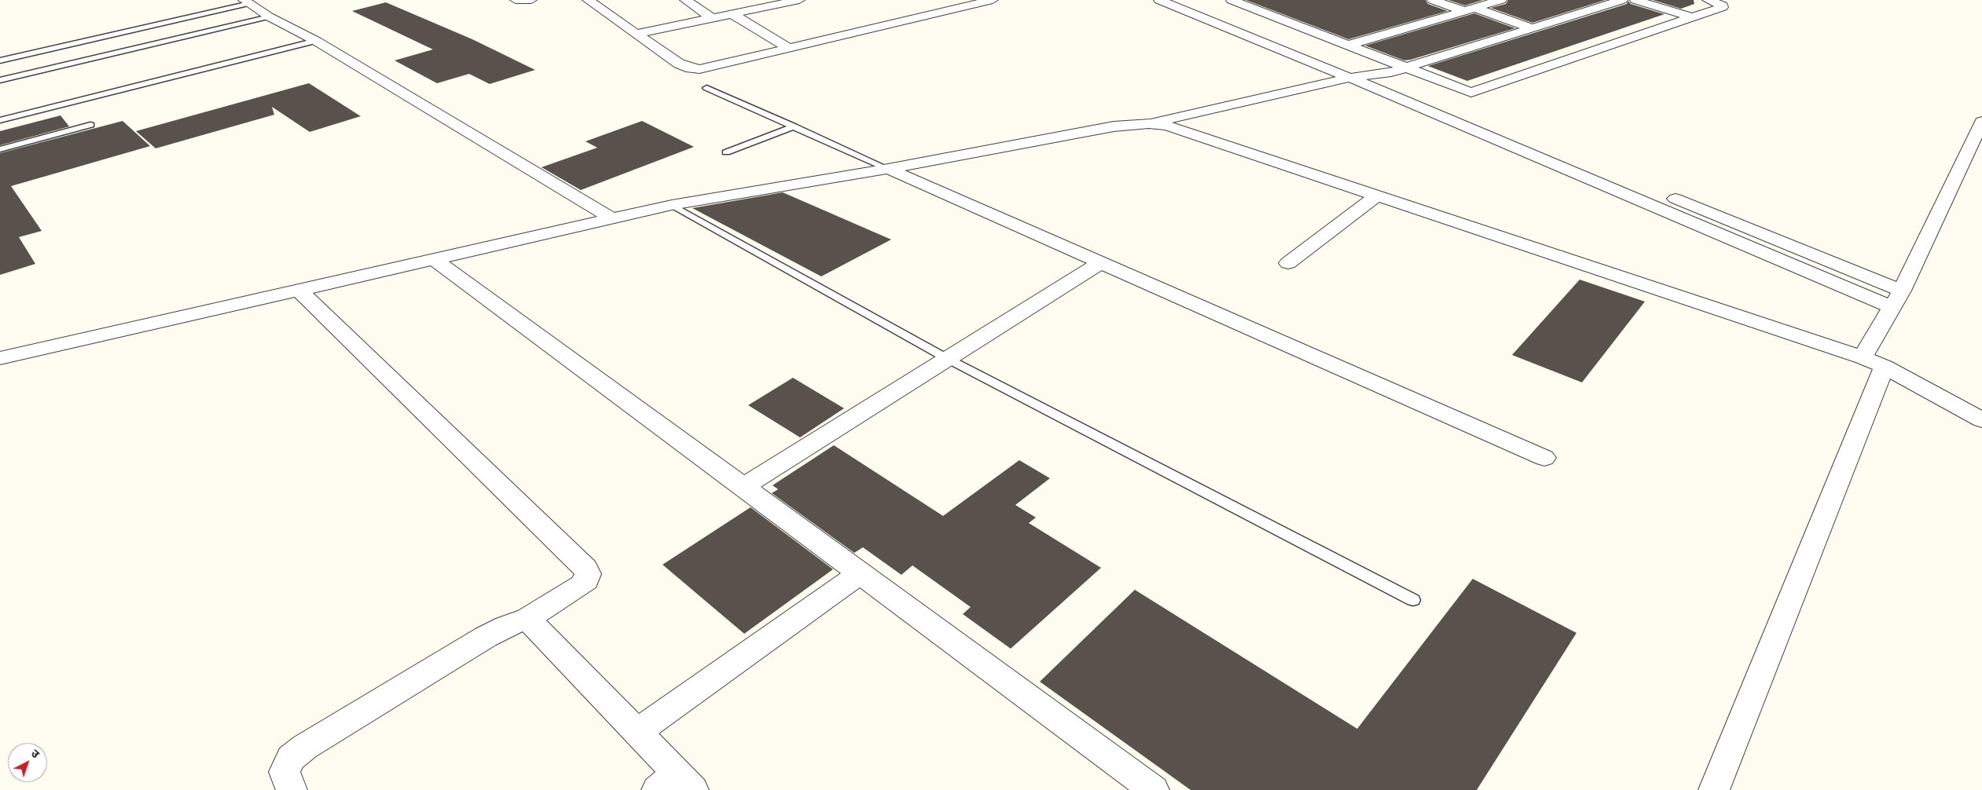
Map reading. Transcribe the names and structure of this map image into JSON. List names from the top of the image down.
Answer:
{
  "north": "top right"
}
